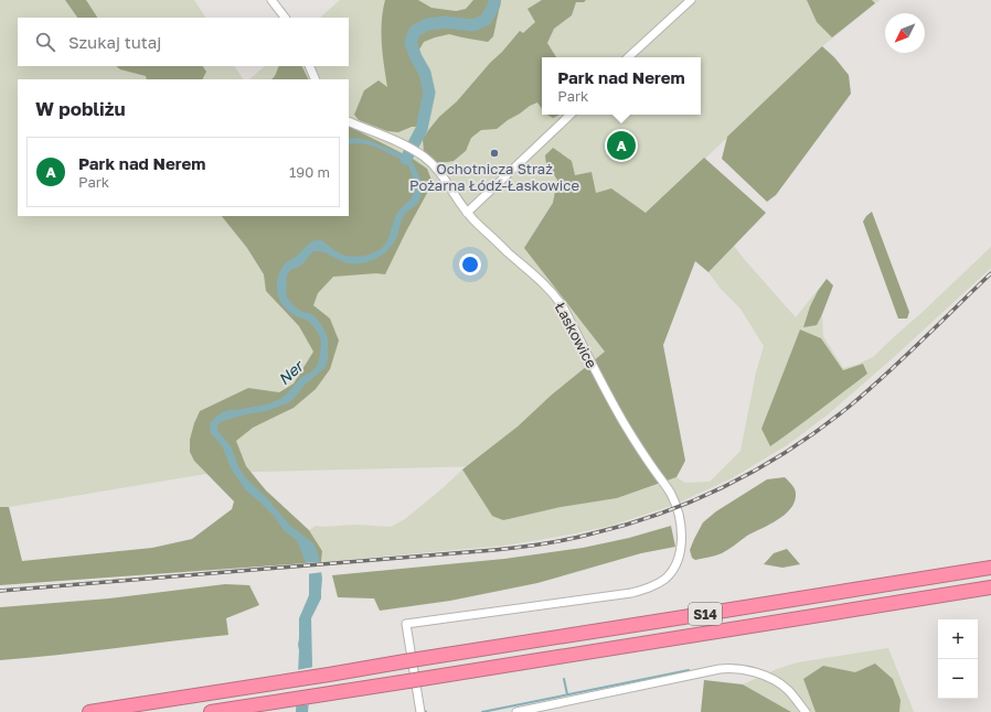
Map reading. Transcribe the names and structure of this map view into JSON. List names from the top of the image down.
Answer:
{
  "streets": {
    "highway": ["S14"],
    "street": ["Łaskowice"]
  },
  "water": ["Ner"],
  "places": ["Ochotnicza Straż Pożarna Łódź-Łaskowice"],
  "north": "bottom left",
  "page": {
    "search": "Szukaj tutaj",
    "popup": ["Park nad Nerem", "Park"],
    "heading": "W pobliżu",
    "pins": "A",
    "list": [
      {
        "mark": "A",
        "name": "Park nad Nerem",
        "note": "Park",
        "value": "190 m"
      }
    ],
    "map_buttons": ["+", "−"]
  }
}
